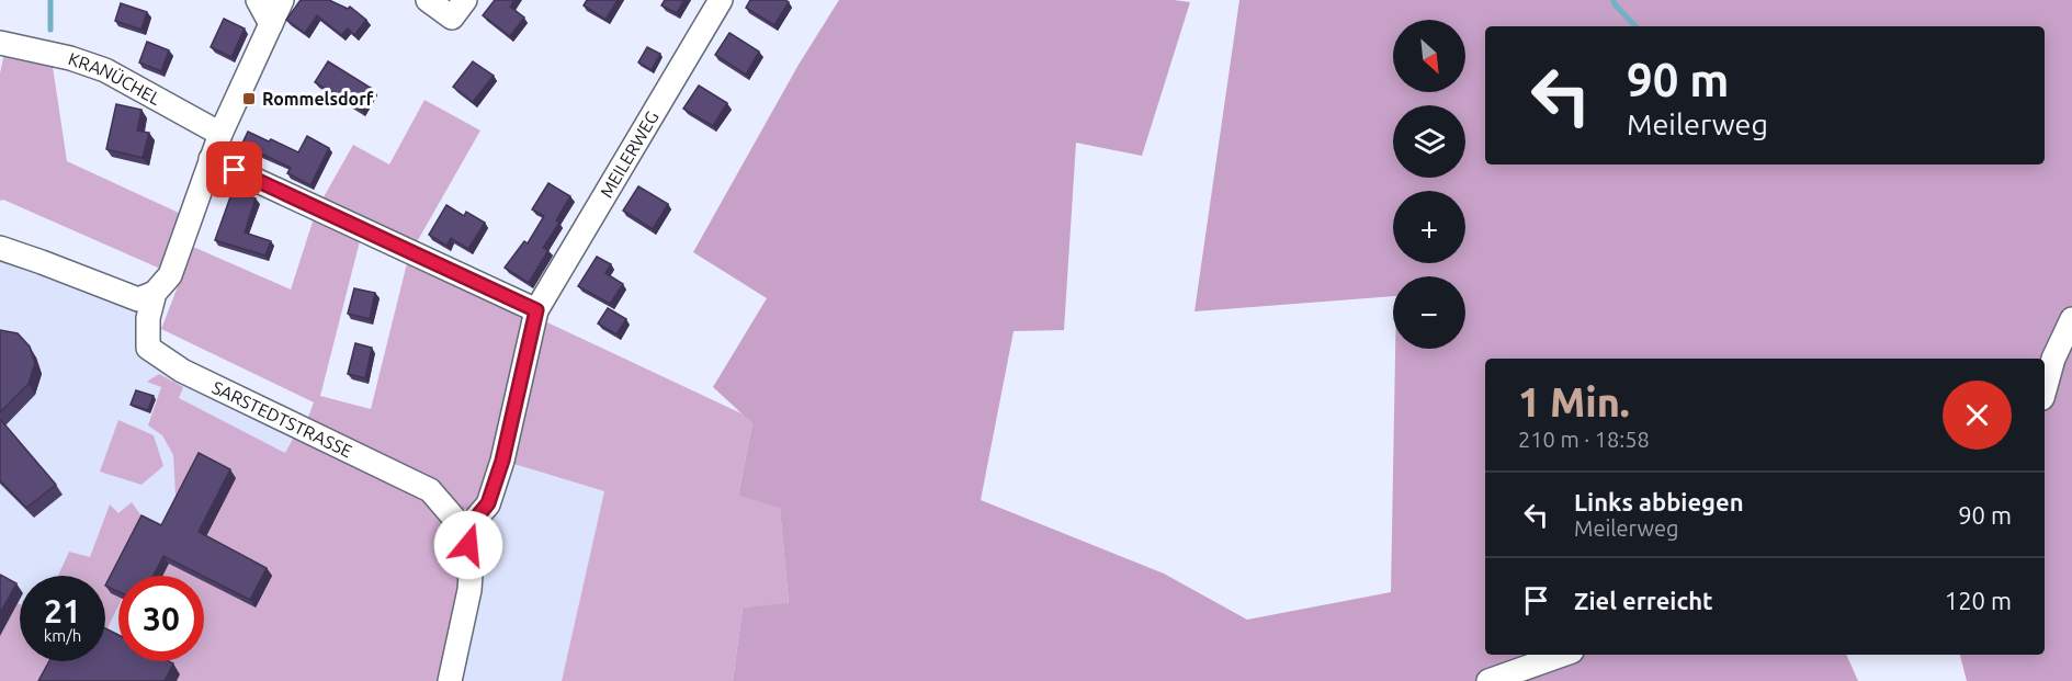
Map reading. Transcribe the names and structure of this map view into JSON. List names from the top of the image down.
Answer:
{
  "streets": {
    "street": ["KRANÜCHEL", "MEILERWEG", "SARSTEDTSTRASSE"]
  },
  "crossings": [
    ["MEILERWEG", "SARSTEDTSTRASSE"]
  ],
  "places": {
    "transit": ["Rommelsdorf"]
  },
  "north": "bottom right",
  "page": {
    "map_buttons": ["+", "−"],
    "turn": ["90 m", "Meilerweg"],
    "heading": ["1 Min.", "210 m · 18:58"],
    "list": [
      {
        "name": "Links abbiegen",
        "note": "Meilerweg",
        "value": "90 m"
      },
      {
        "name": "Ziel erreicht",
        "value": "120 m"
      }
    ],
    "speed": "21 km/h",
    "limit": "30"
  }
}
